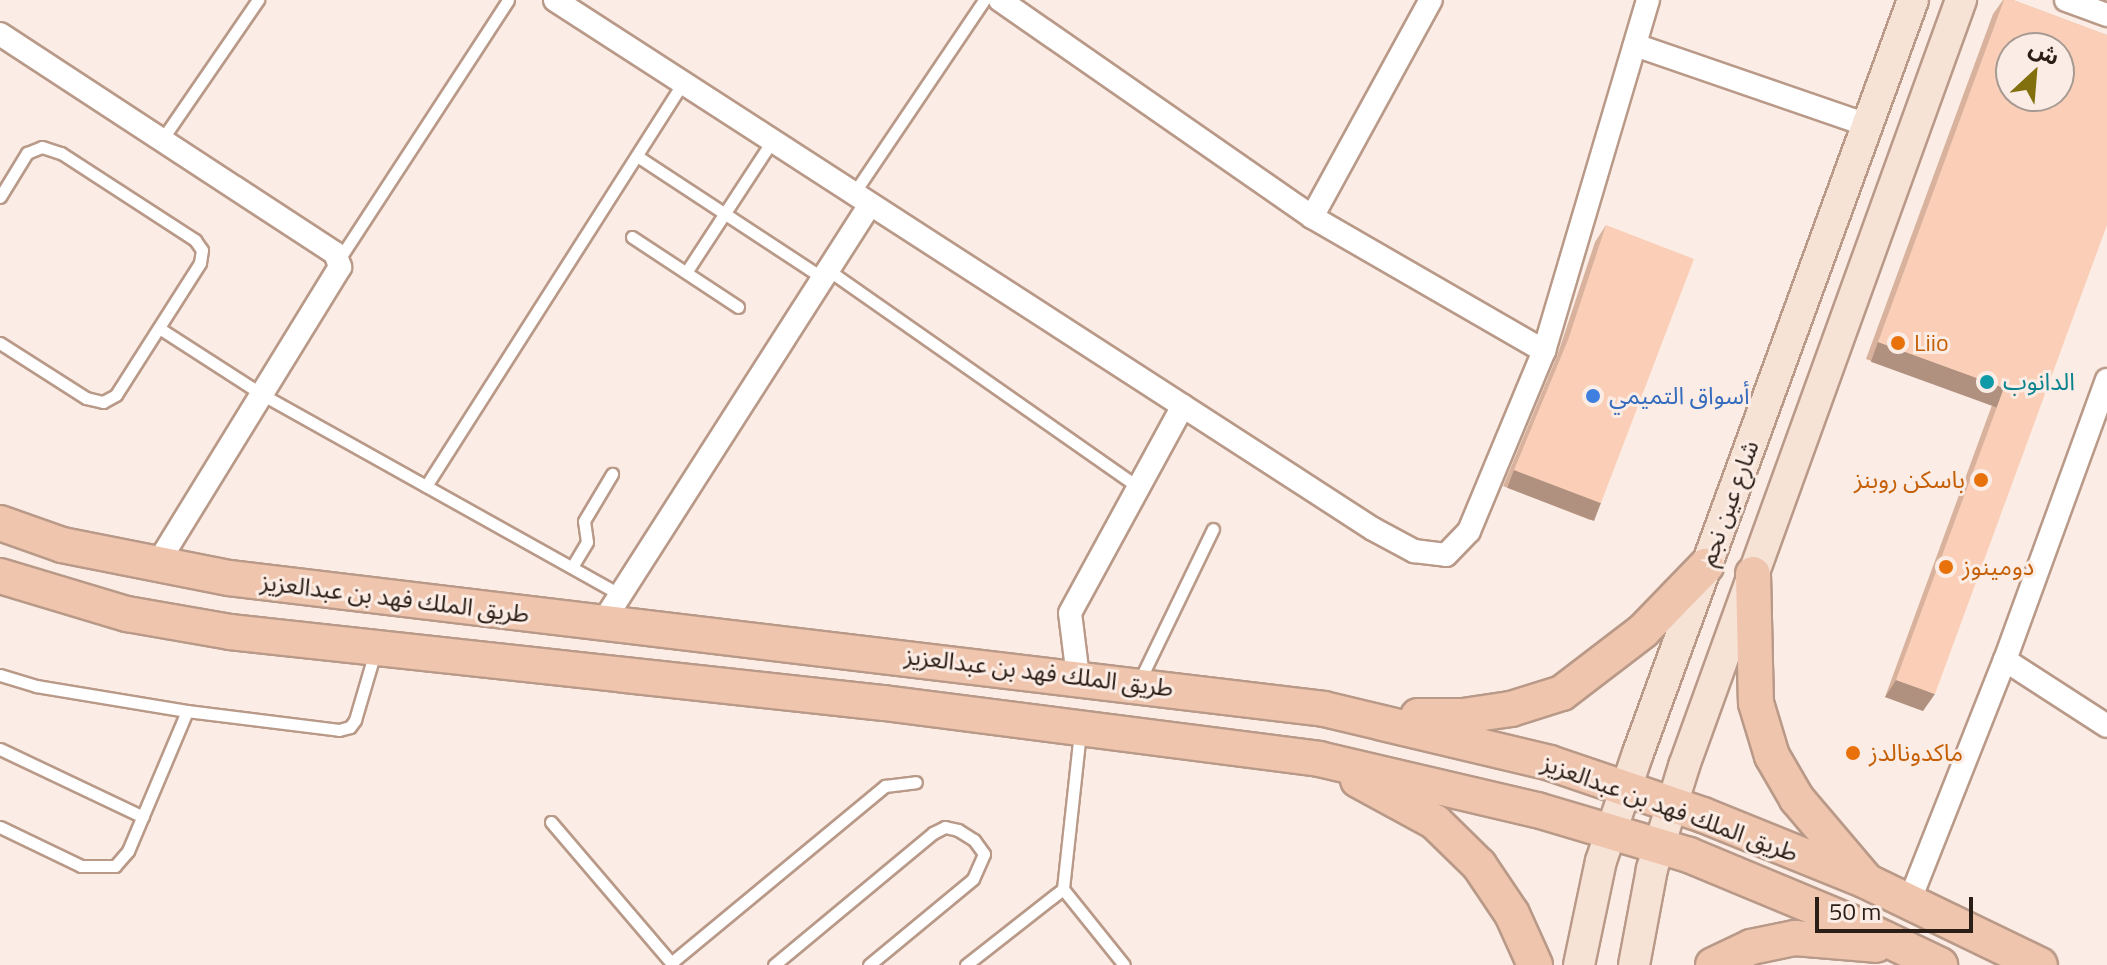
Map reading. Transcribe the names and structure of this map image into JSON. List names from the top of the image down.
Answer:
{
  "streets": {
    "main road": ["شارع عين نجم", "طريق الملك فهد بن عبدالعزيز"]
  },
  "crossings": [
    ["شارع عين نجم", "طريق الملك فهد بن عبدالعزيز"]
  ],
  "places": [
    "Liio",
    "الدانوب",
    "أسواق التميمي",
    "باسكن روبنز",
    "دومينوز",
    "ماكدونالدز"
  ],
  "scale_bar": "50 m",
  "north": "top right"
}
